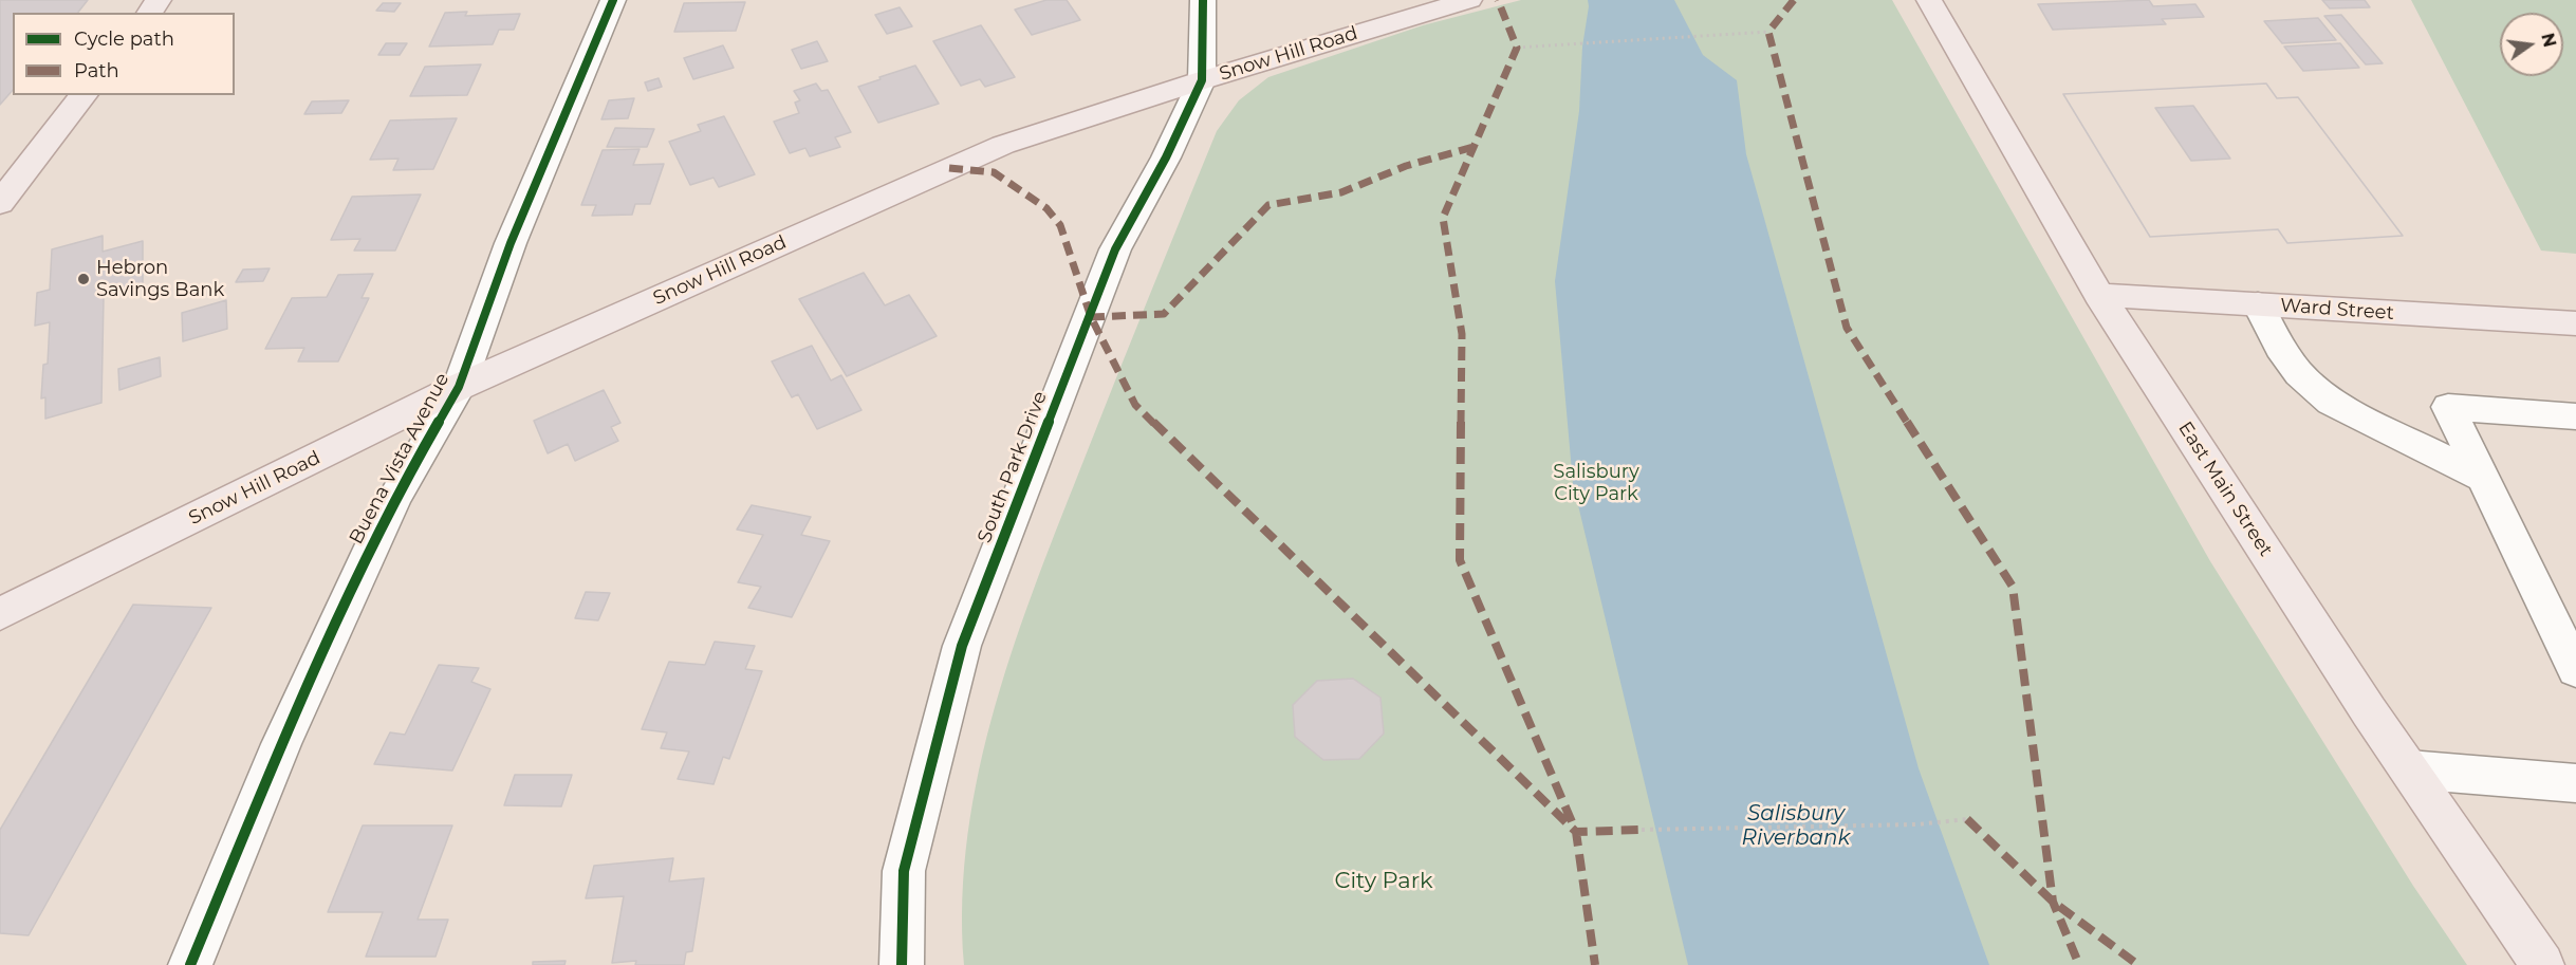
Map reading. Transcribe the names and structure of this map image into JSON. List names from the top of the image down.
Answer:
{
  "streets": {
    "main road": ["Snow Hill Road", "Ward Street", "East Main Street"],
    "street": ["Buena Vista Avenue", "South Park Drive"]
  },
  "crossings": [
    ["Snow Hill Road", "Buena Vista Avenue"],
    ["Snow Hill Road", "South Park Drive"],
    ["Ward Street", "East Main Street"]
  ],
  "water": ["Salisbury Riverbank"],
  "parks": ["Salisbury City Park", "City Park"],
  "places": ["Hebron Savings Bank"],
  "legend": ["Cycle path", "Path"],
  "north": "right"
}
